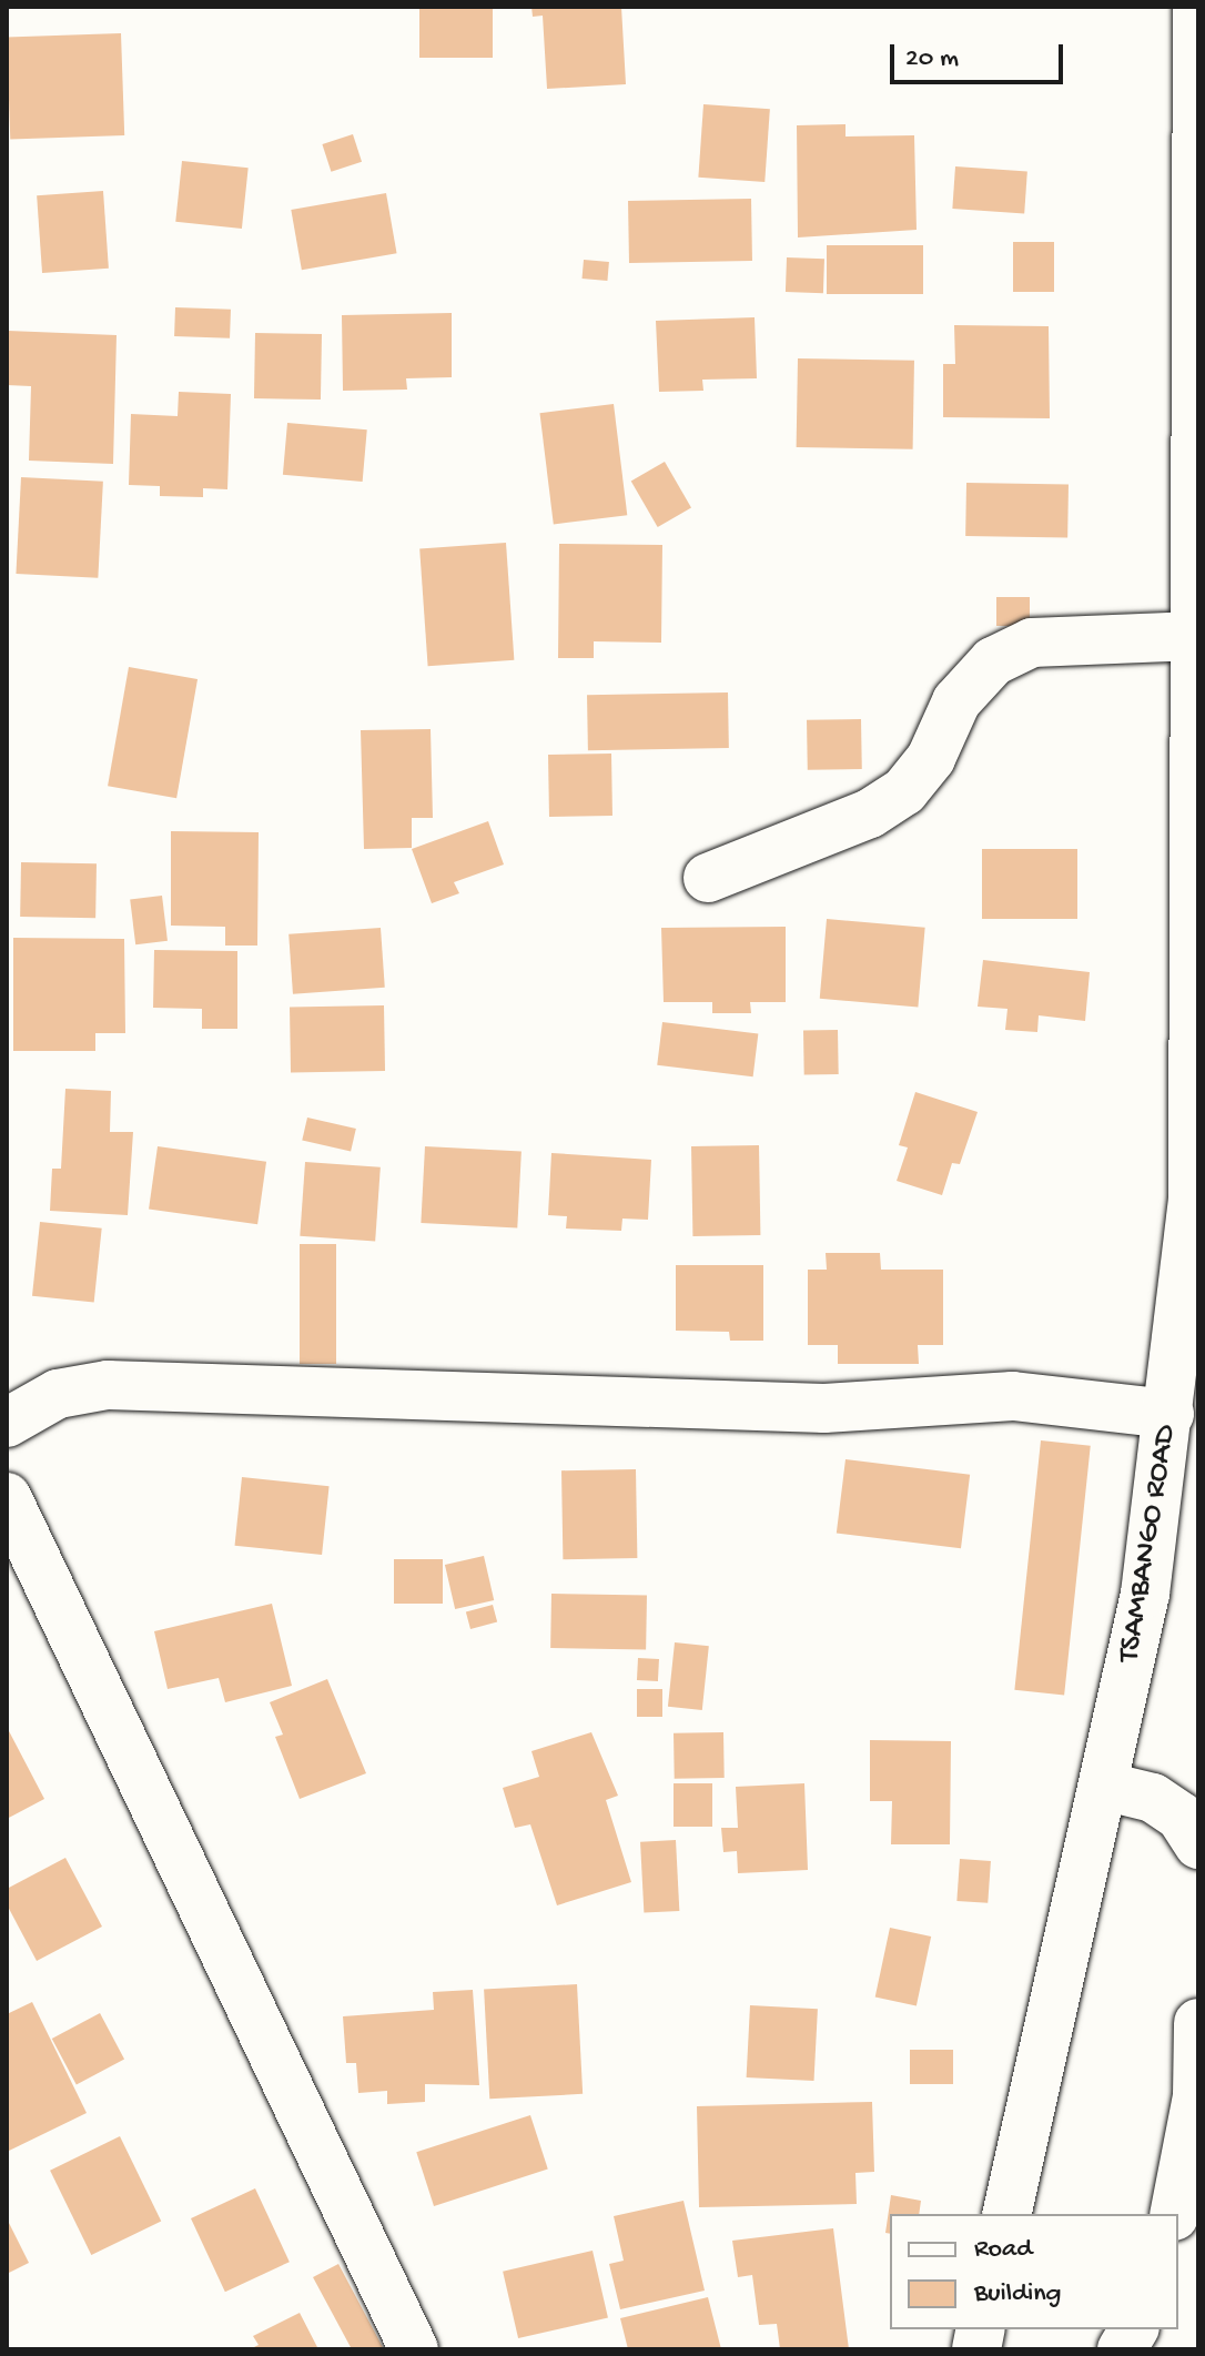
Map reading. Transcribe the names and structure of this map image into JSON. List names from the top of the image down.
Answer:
{
  "streets": {
    "street": ["TSAMBANGO ROAD"]
  },
  "legend": ["Road", "Building"],
  "scale_bar": "20 m"
}
